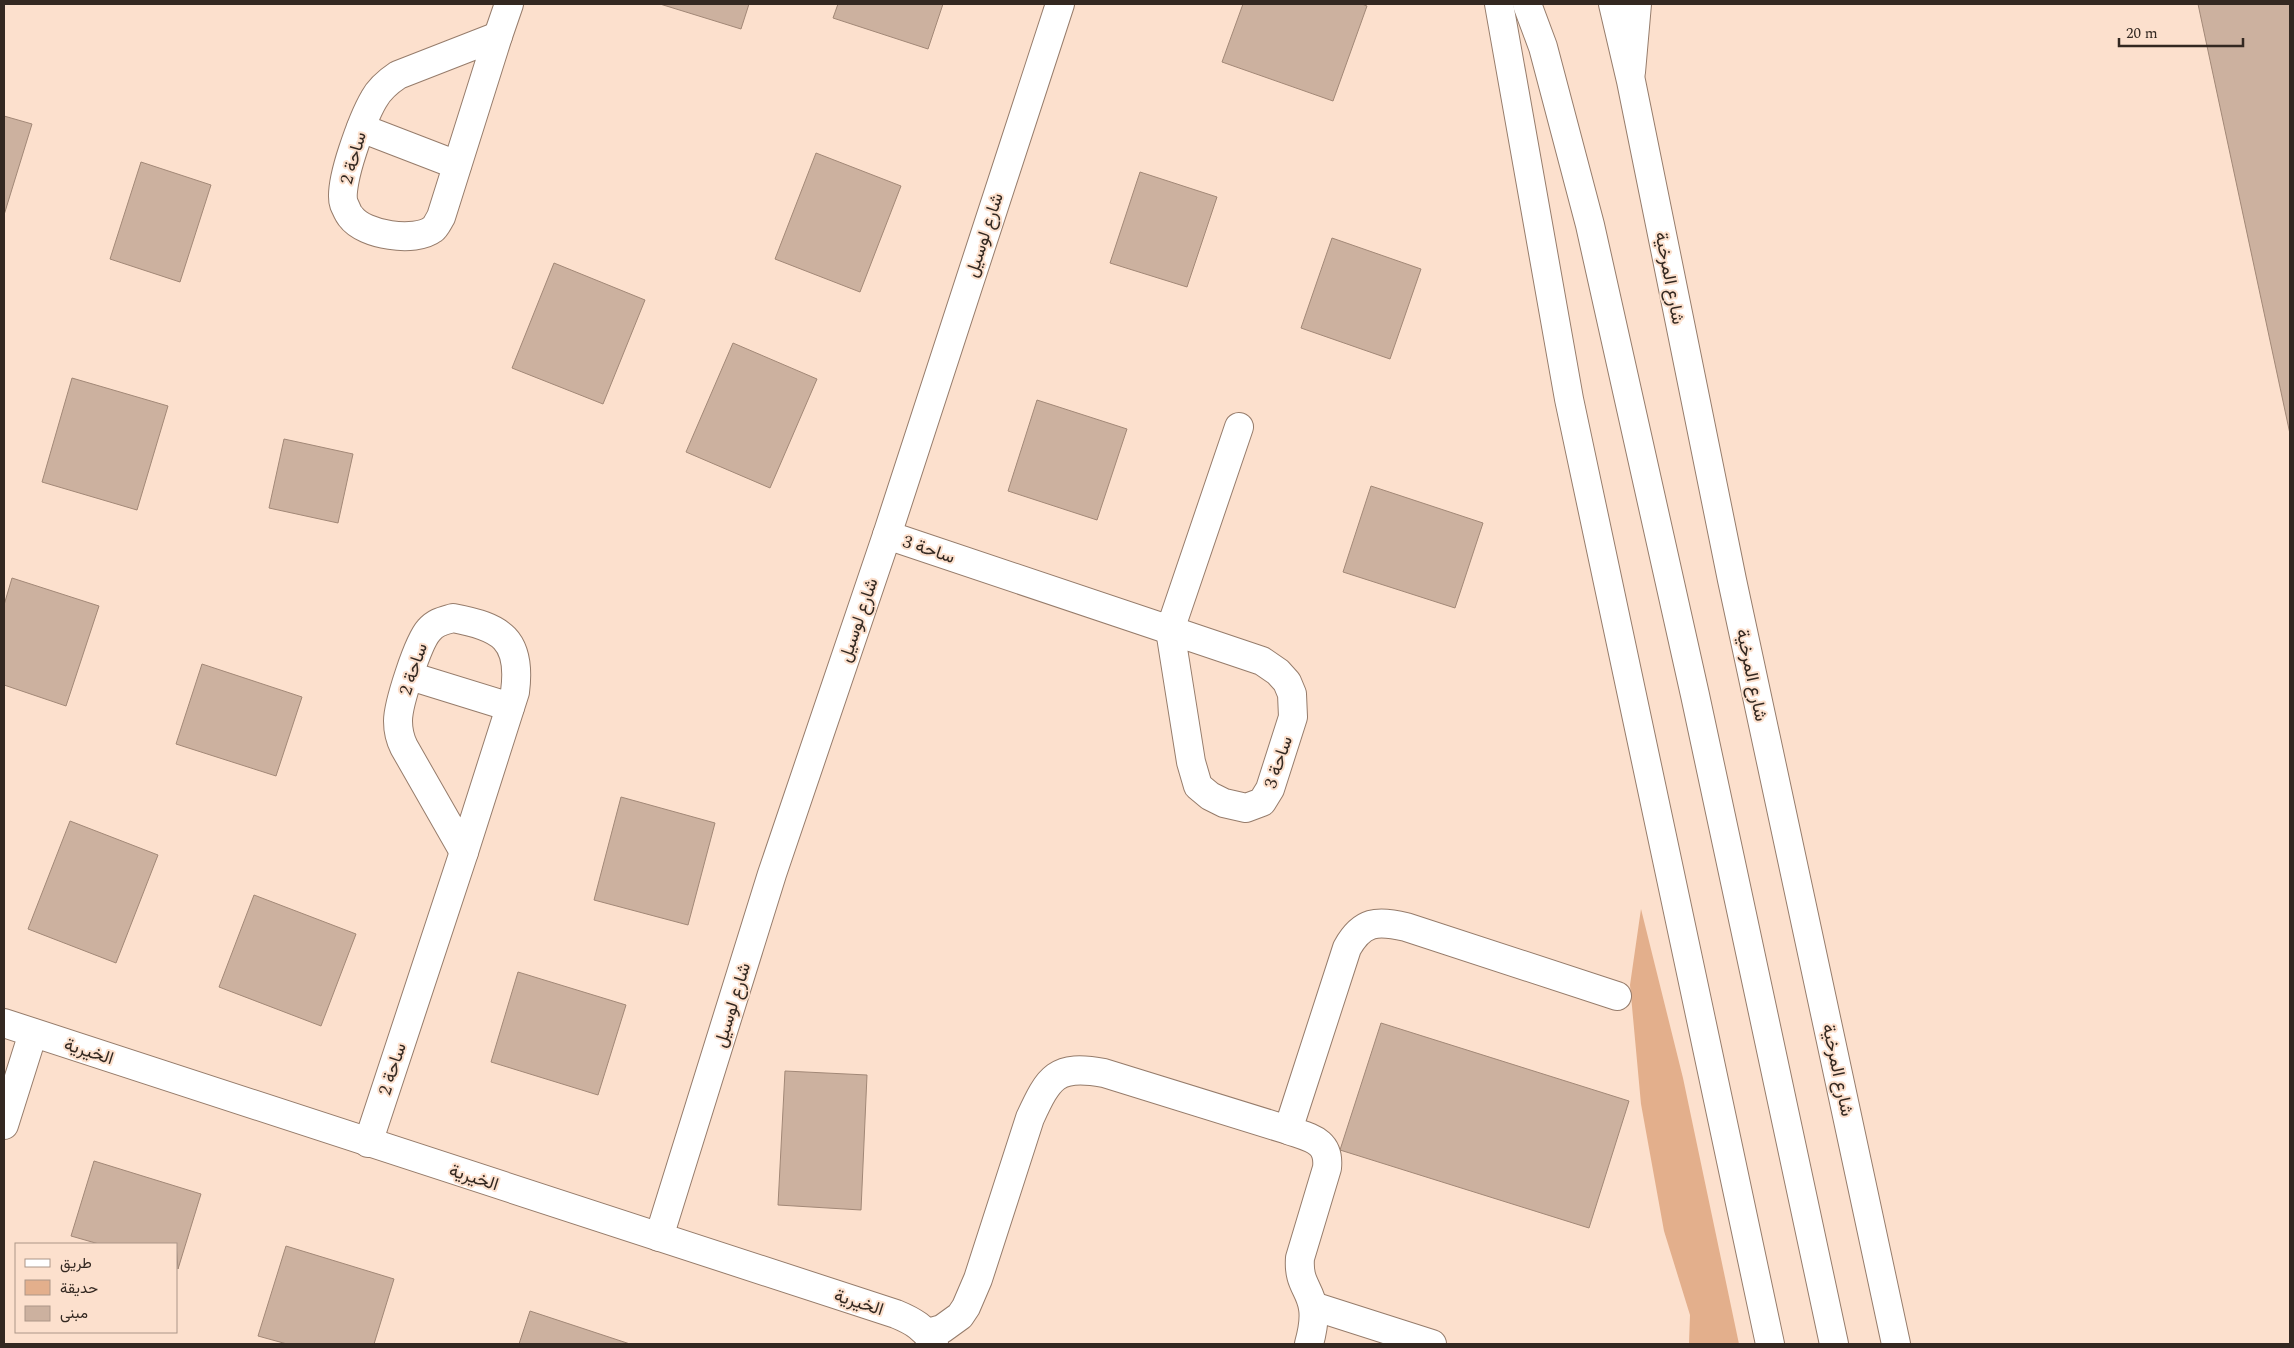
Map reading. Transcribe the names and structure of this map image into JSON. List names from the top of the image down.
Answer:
{
  "streets": {
    "main road": [
      "ساحة 2",
      "شارع لوسيل",
      "شارع المرخية",
      "ساحة 3",
      "الخيرية"
    ]
  },
  "crossings": [
    ["ساحة 2", "الخيرية"],
    ["شارع لوسيل", "ساحة 3"],
    ["شارع لوسيل", "الخيرية"]
  ],
  "legend": ["طريق", "حديقة", "مبنى"],
  "scale_bar": "20 m"
}
